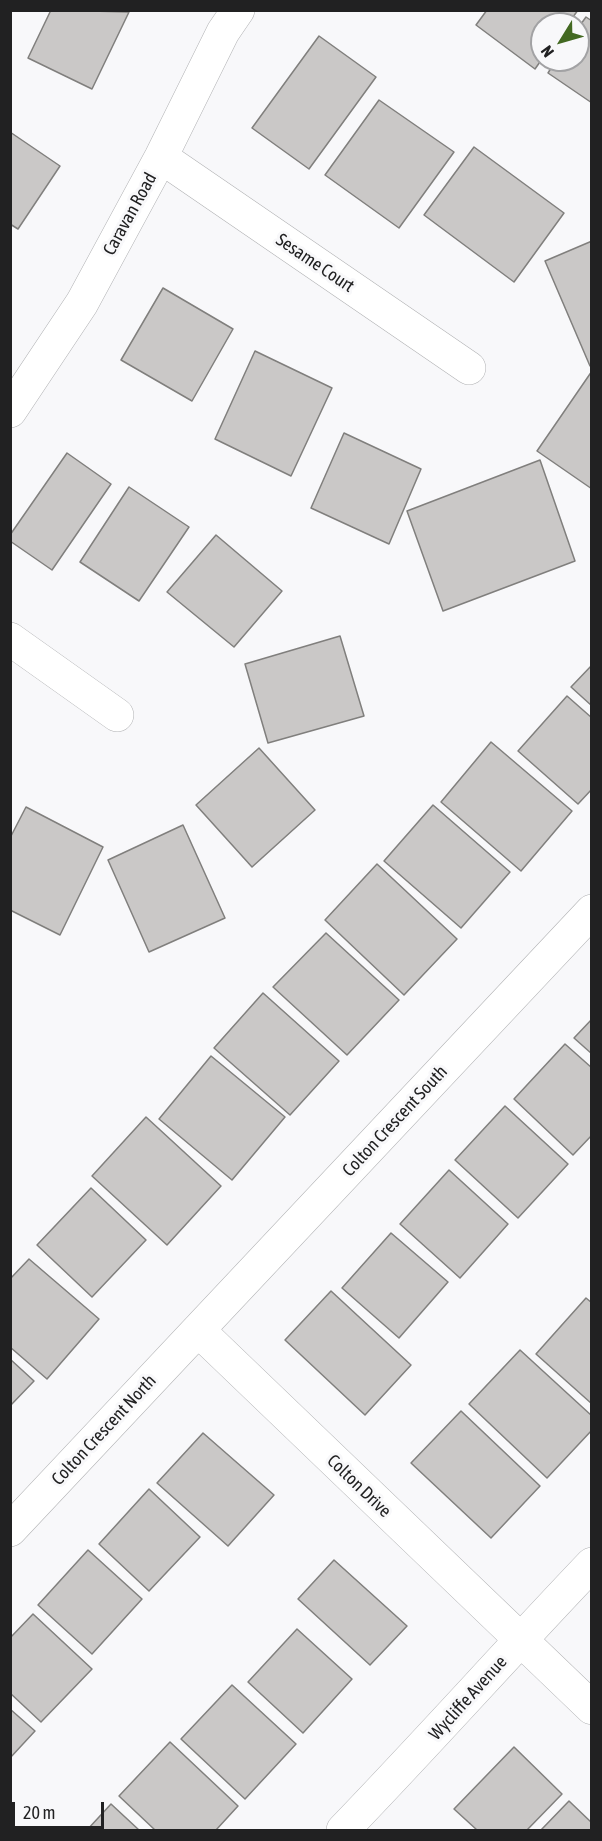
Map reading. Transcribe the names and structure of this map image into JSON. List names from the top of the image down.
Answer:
{
  "streets": {
    "street": [
      "Caravan Road",
      "Sesame Court",
      "Colton Crescent South",
      "Colton Crescent North",
      "Colton Drive",
      "Wycliffe Avenue"
    ]
  },
  "crossings": [
    ["Caravan Road", "Sesame Court"],
    ["Colton Crescent South", "Colton Crescent North"],
    ["Colton Crescent South", "Colton Drive"],
    ["Colton Crescent North", "Colton Drive"],
    ["Colton Drive", "Wycliffe Avenue"]
  ],
  "scale_bar": "20 m",
  "north": "bottom left"
}
